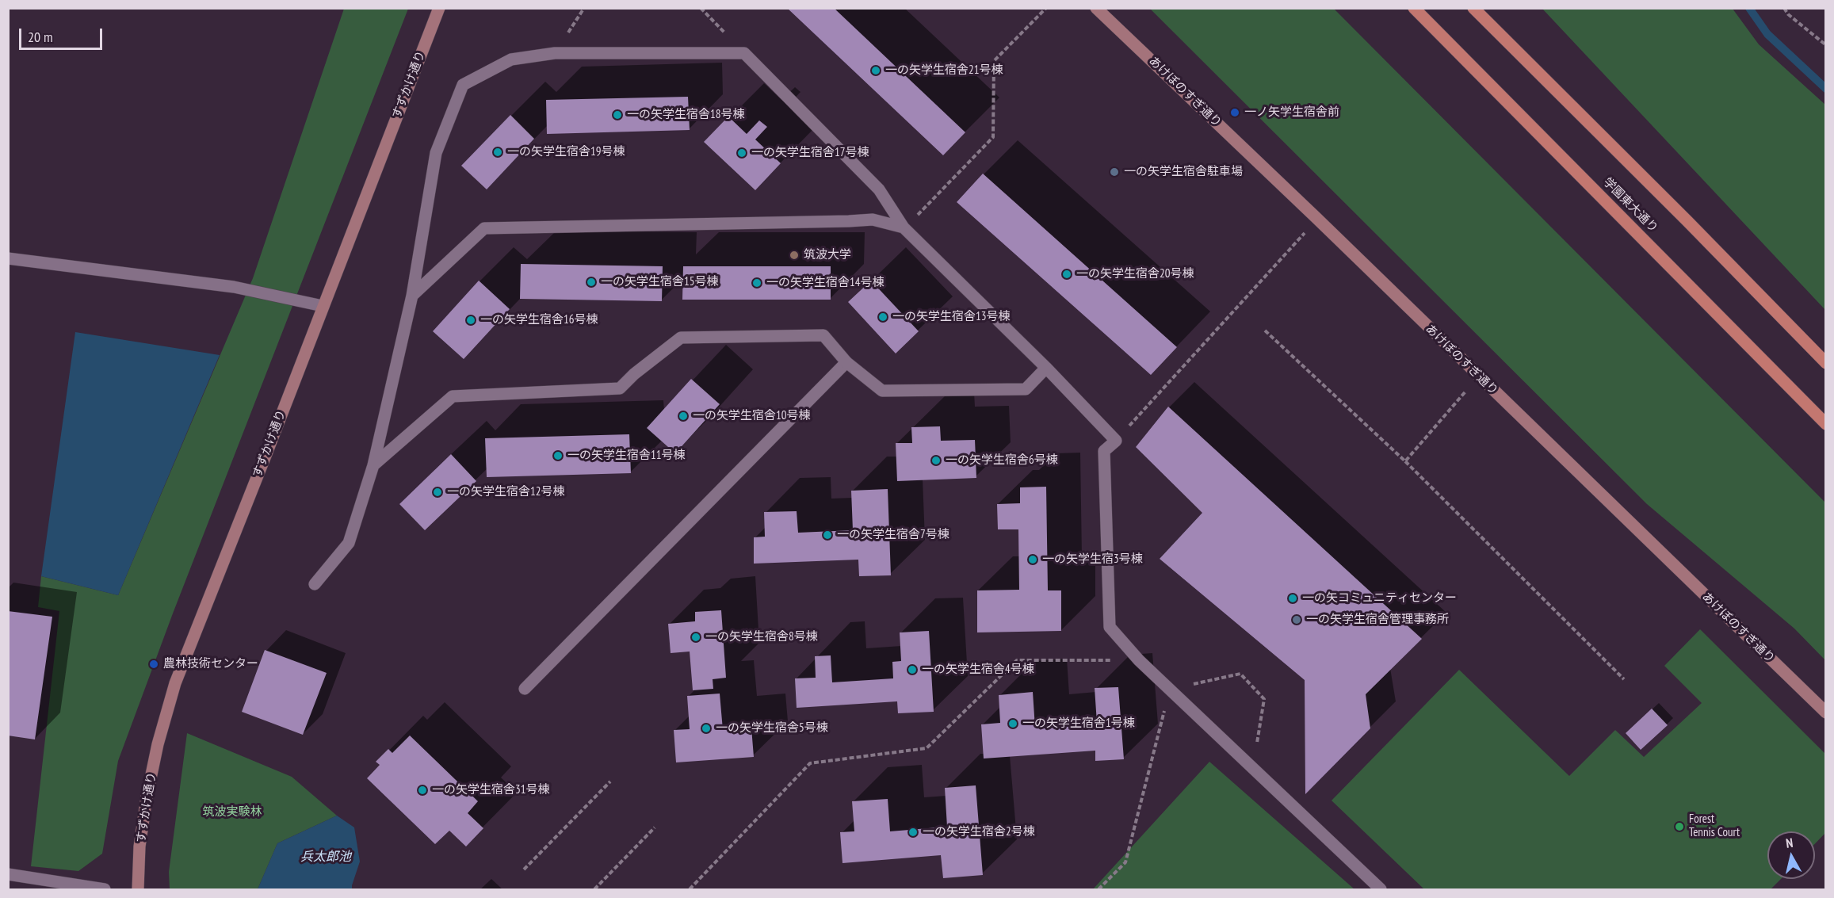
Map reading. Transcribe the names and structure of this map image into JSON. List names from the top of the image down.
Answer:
{
  "streets": {
    "main road": ["学園東大通り"],
    "street": ["すずかけ通り", "あけぼのすぎ通り"]
  },
  "water": ["兵太郎池"],
  "parks": ["筑波実験林"],
  "places": [
    "一の矢学生宿舎21号棟",
    "一ノ矢学生宿舎前",
    "一の矢学生宿舎18号棟",
    "一の矢学生宿舎19号棟",
    "一の矢学生宿舎17号棟",
    "一の矢学生宿舎駐車場",
    "筑波大学",
    "一の矢学生宿舎20号棟",
    "一の矢学生宿舎15号棟",
    "一の矢学生宿舎14号棟",
    "一の矢学生宿舎13号棟",
    "一の矢学生宿舎16号棟",
    "一の矢学生宿舎10号棟",
    "一の矢学生宿舎11号棟",
    "一の矢学生宿舎6号棟",
    "一の矢学生宿舎12号棟",
    "一の矢学生宿舎7号棟",
    "一の矢学生宿3号棟",
    "一の矢コミュニティセンター",
    "一の矢学生宿舎管理事務所",
    "一の矢学生宿舎8号棟",
    "農林技術センター",
    "一の矢学生宿舎4号棟",
    "一の矢学生宿舎1号棟",
    "一の矢学生宿舎5号棟",
    "一の矢学生宿舎31号棟",
    "Forest Tennis Court",
    "一の矢学生宿舎2号棟"
  ],
  "scale_bar": "20 m",
  "north": "top"
}
